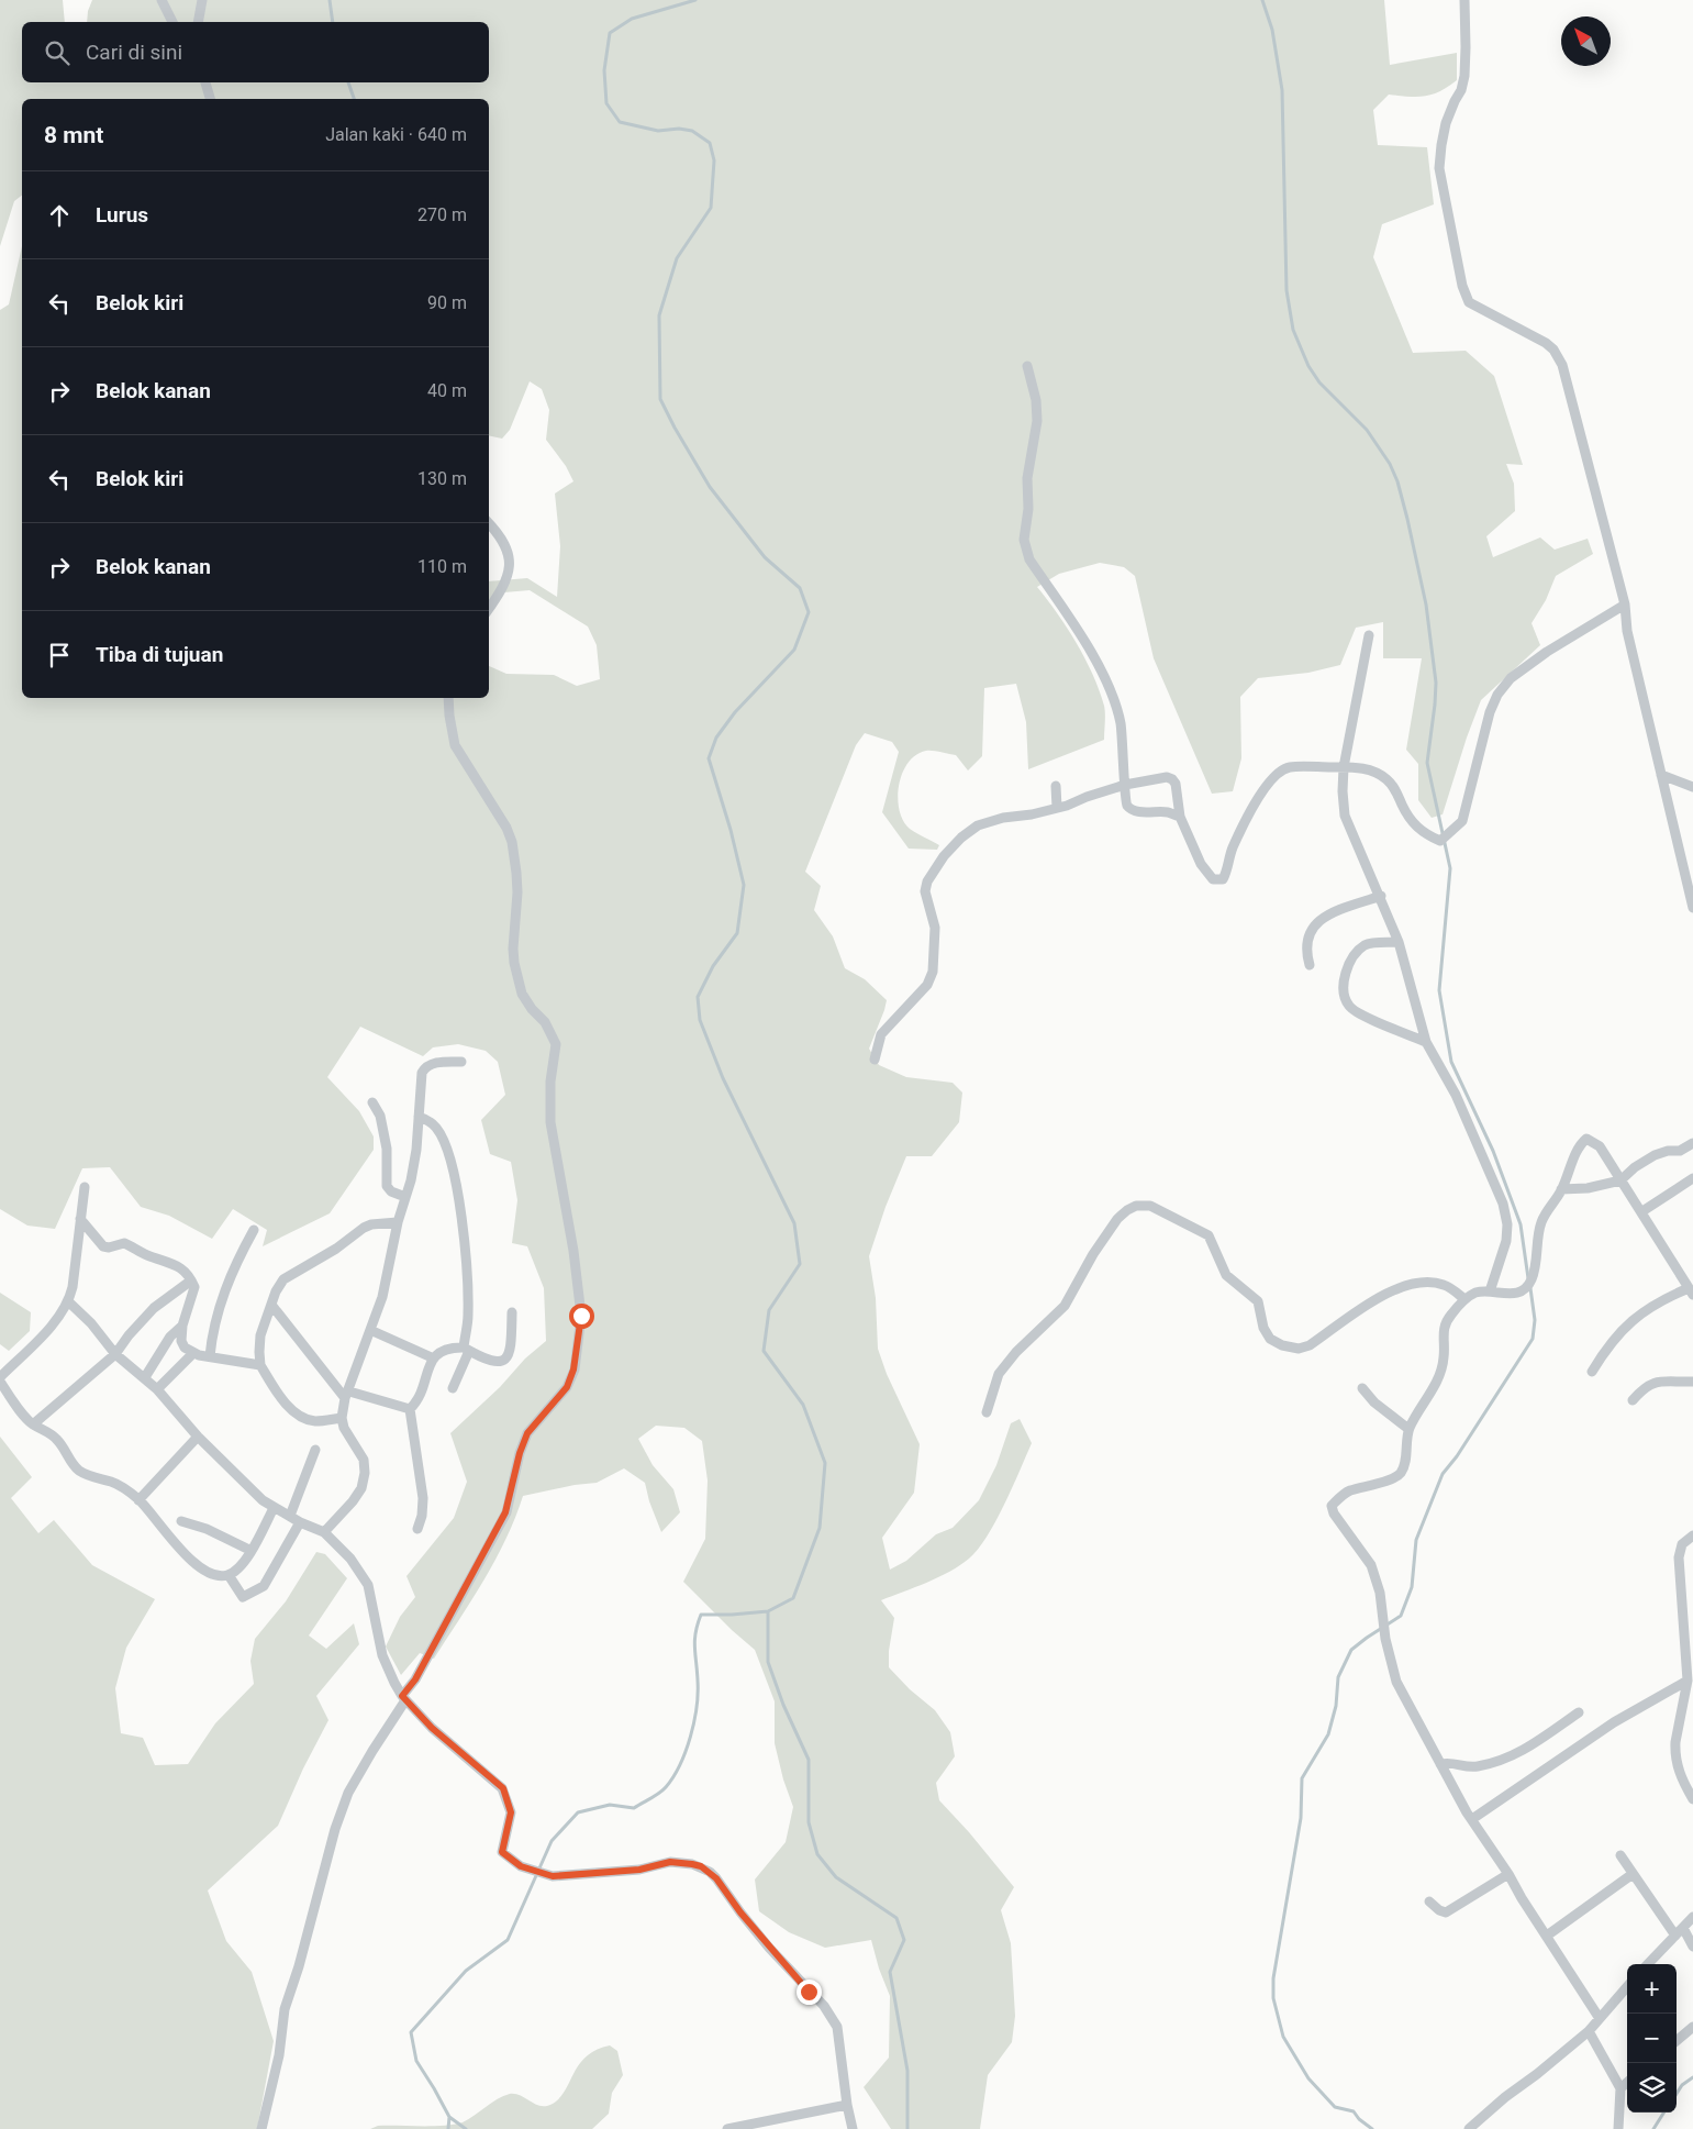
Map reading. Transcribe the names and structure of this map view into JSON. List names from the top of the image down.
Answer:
{
  "north": "top left",
  "page": {
    "search": "Cari di sini",
    "heading": ["8 mnt", "Jalan kaki · 640 m"],
    "list": [
      ["Lurus", "270 m"],
      ["Belok kiri", "90 m"],
      ["Belok kanan", "40 m"],
      ["Belok kiri", "130 m"],
      ["Belok kanan", "110 m"],
      "Tiba di tujuan"
    ],
    "map_buttons": ["+", "−"]
  }
}
